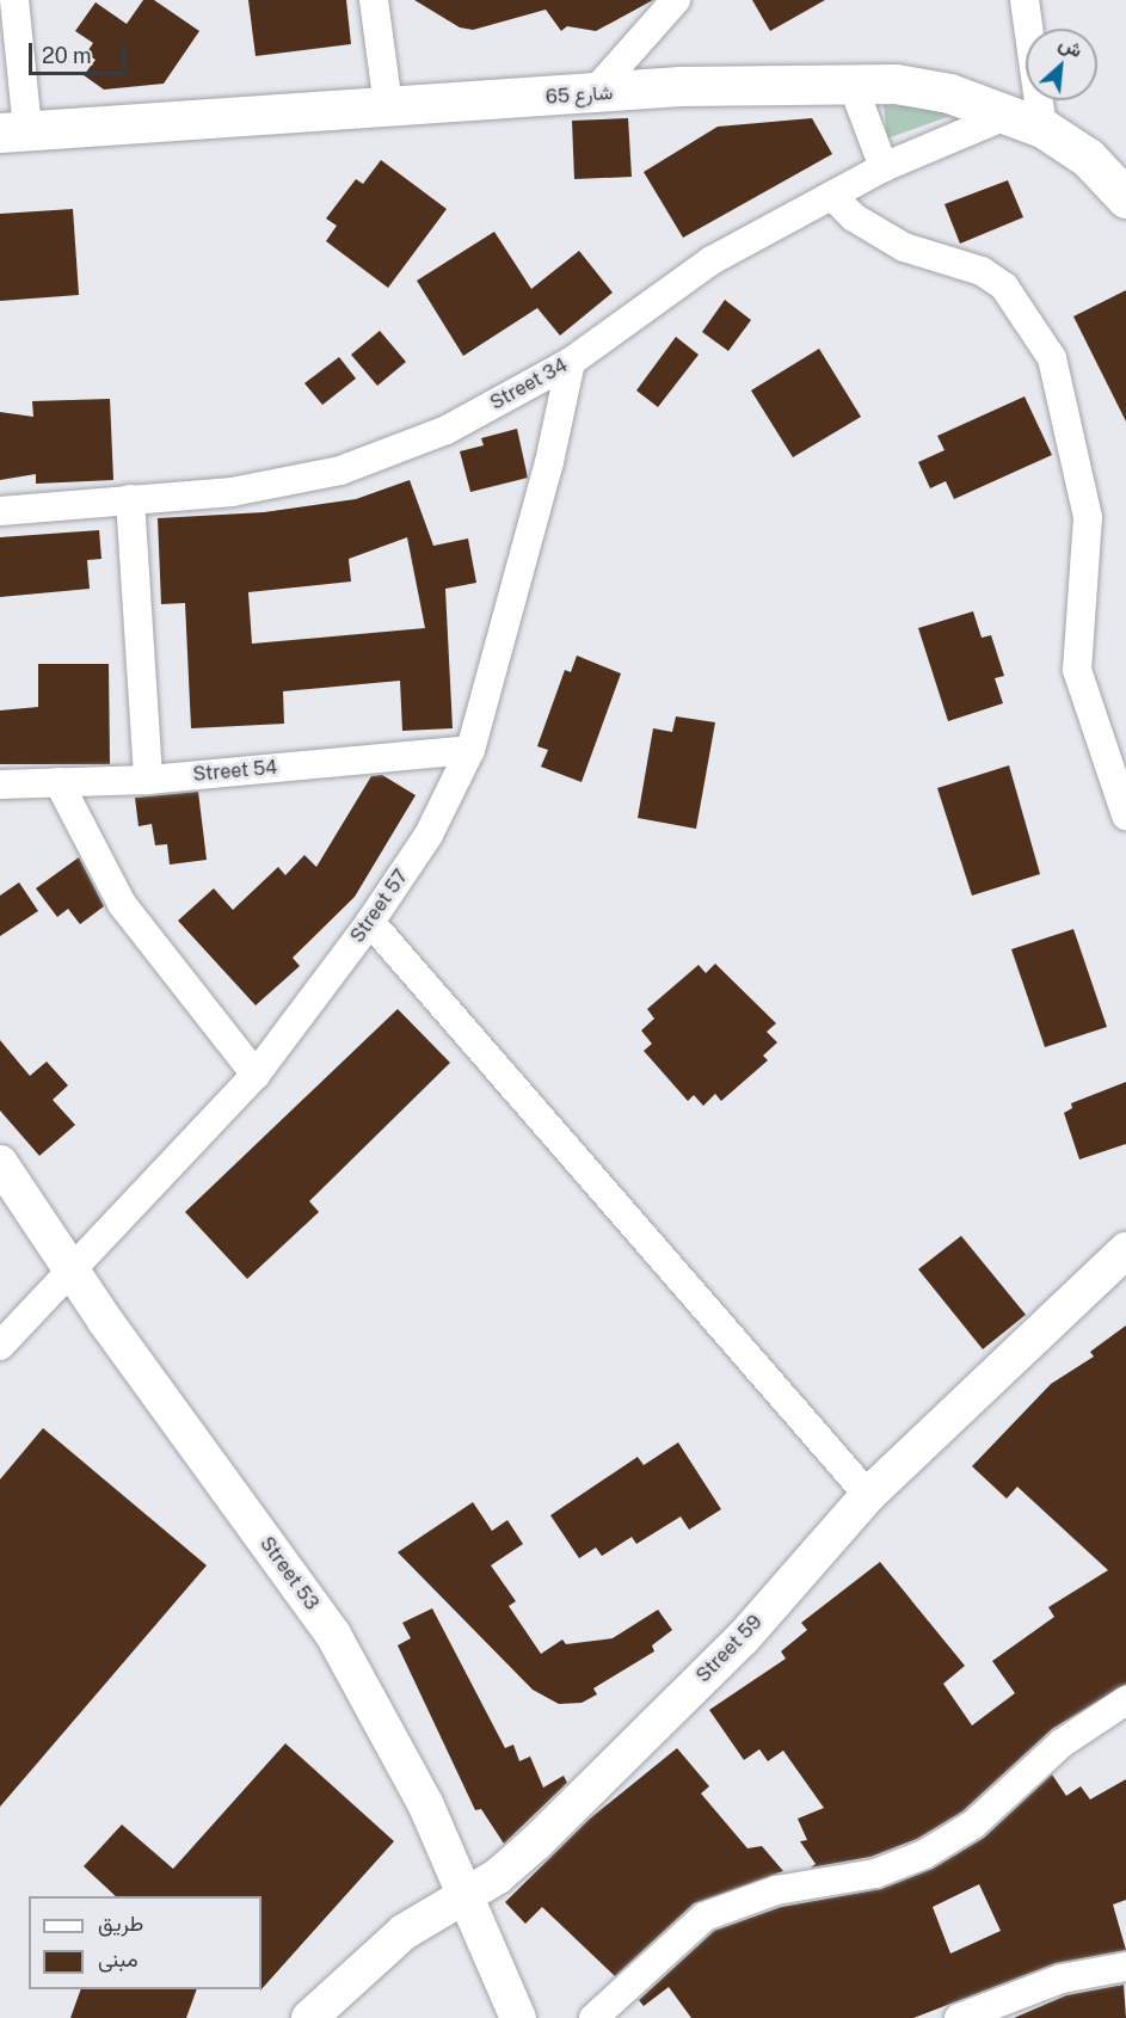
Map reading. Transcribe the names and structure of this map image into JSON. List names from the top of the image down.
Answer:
{
  "streets": {
    "main road": ["شارع 65"],
    "street": [
      "Street 34",
      "Street 54",
      "Street 57",
      "Street 53",
      "Street 59"
    ]
  },
  "crossings": [
    ["شارع 65", "Street 34"],
    ["Street 34", "Street 57"],
    ["Street 54", "Street 57"],
    ["Street 57", "Street 53"],
    ["Street 53", "Street 59"]
  ],
  "legend": ["طريق", "مبنى"],
  "scale_bar": "20 m",
  "north": "top right"
}
